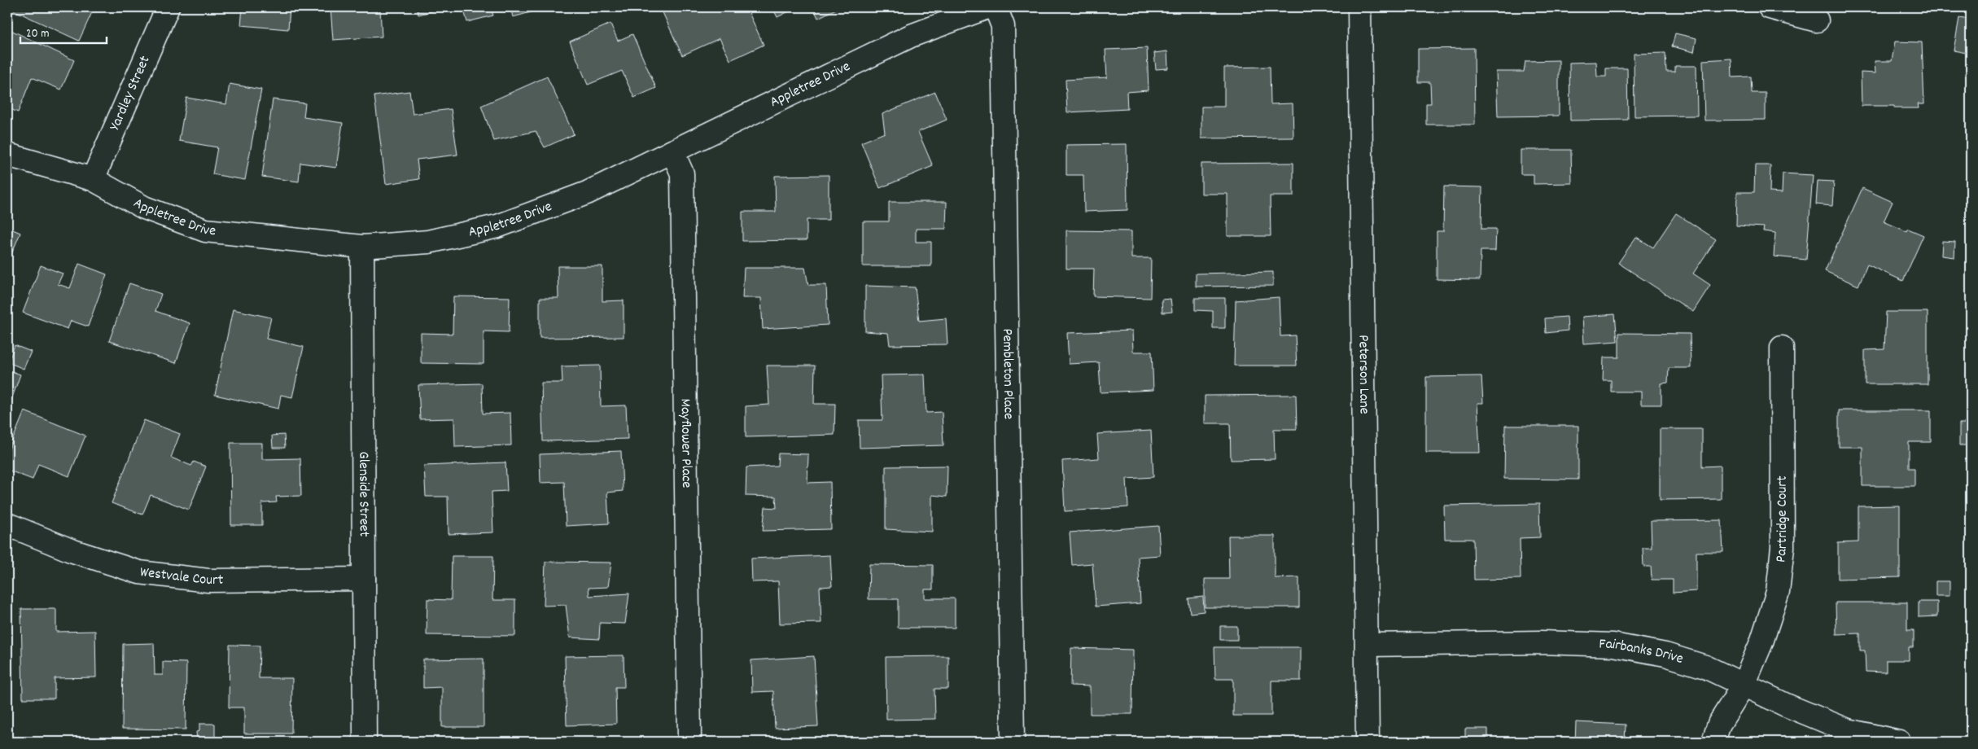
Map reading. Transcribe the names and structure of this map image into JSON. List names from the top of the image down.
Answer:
{
  "streets": {
    "street": [
      "Appletree Drive",
      "Yardley Street",
      "Pembleton Place",
      "Peterson Lane",
      "Mayflower Place",
      "Glenside Street",
      "Partridge Court",
      "Westvale Court",
      "Fairbanks Drive"
    ]
  },
  "crossings": [
    ["Appletree Drive", "Yardley Street"],
    ["Appletree Drive", "Mayflower Place"],
    ["Appletree Drive", "Glenside Street"],
    ["Peterson Lane", "Fairbanks Drive"],
    ["Glenside Street", "Westvale Court"],
    ["Partridge Court", "Fairbanks Drive"]
  ],
  "scale_bar": "20 m"
}
